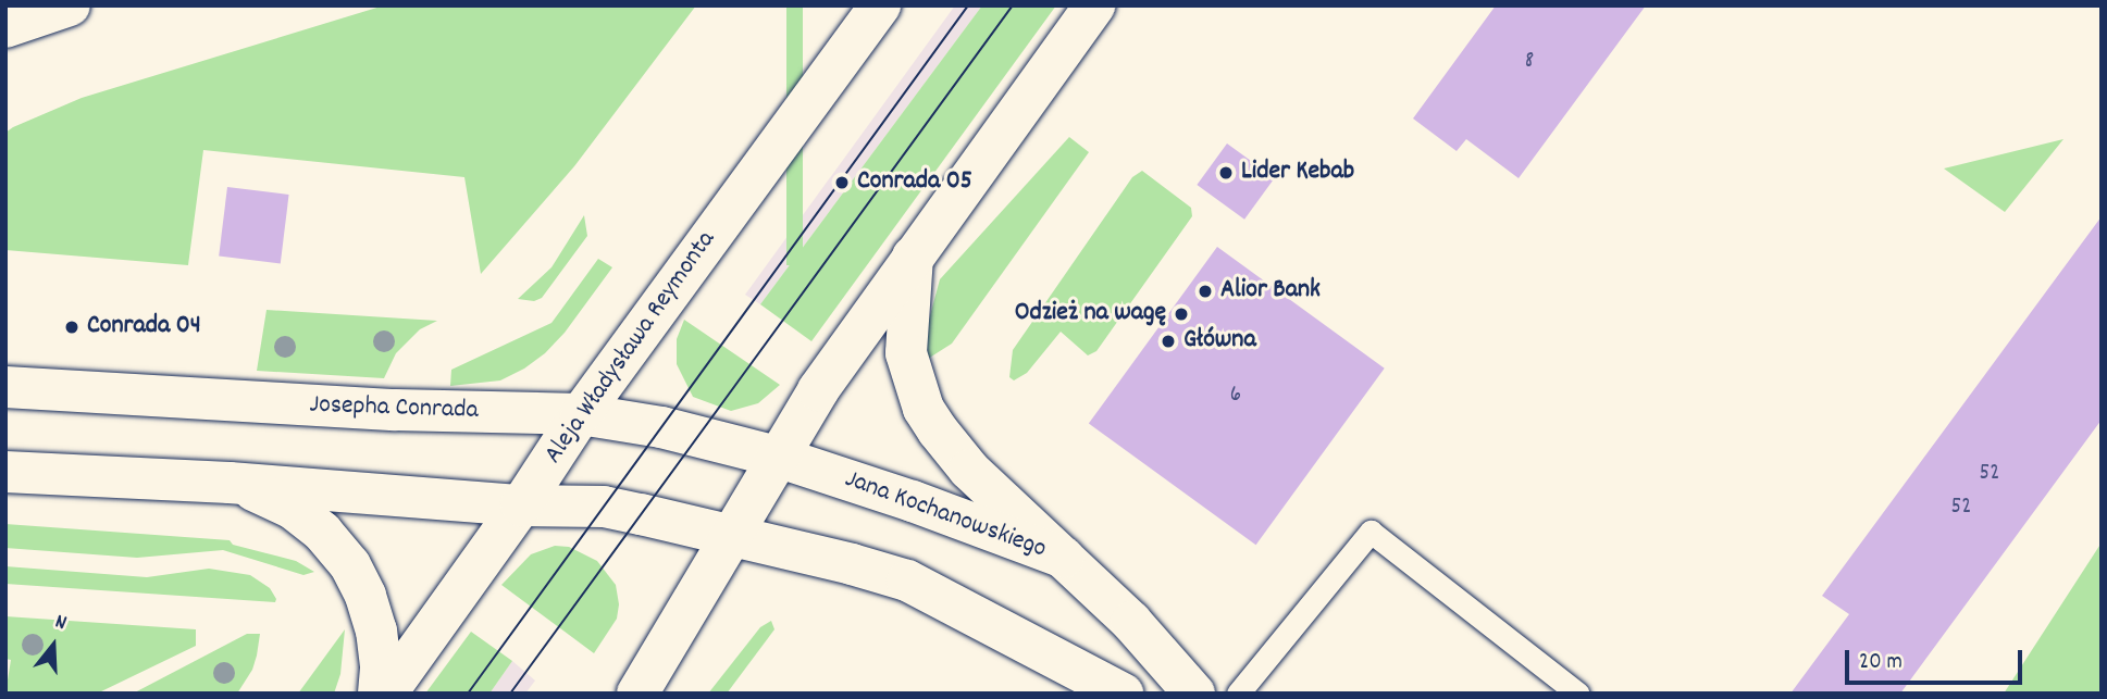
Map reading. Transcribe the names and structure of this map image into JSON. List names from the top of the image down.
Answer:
{
  "streets": {
    "street": ["Aleja Władysława Reymonta", "Josepha Conrada", "Jana Kochanowskiego"]
  },
  "crossings": [
    ["Aleja Władysława Reymonta", "Josepha Conrada"],
    ["Josepha Conrada", "Jana Kochanowskiego"]
  ],
  "places": [
    "Lider Kebab",
    "Conrada 05",
    "Alior Bank",
    "Odzież na wagę",
    "Conrada 04",
    "Główna"
  ],
  "house_numbers": [
    "8",
    "6",
    "52",
    "52"
  ],
  "scale_bar": "20 m",
  "north": "top"
}
